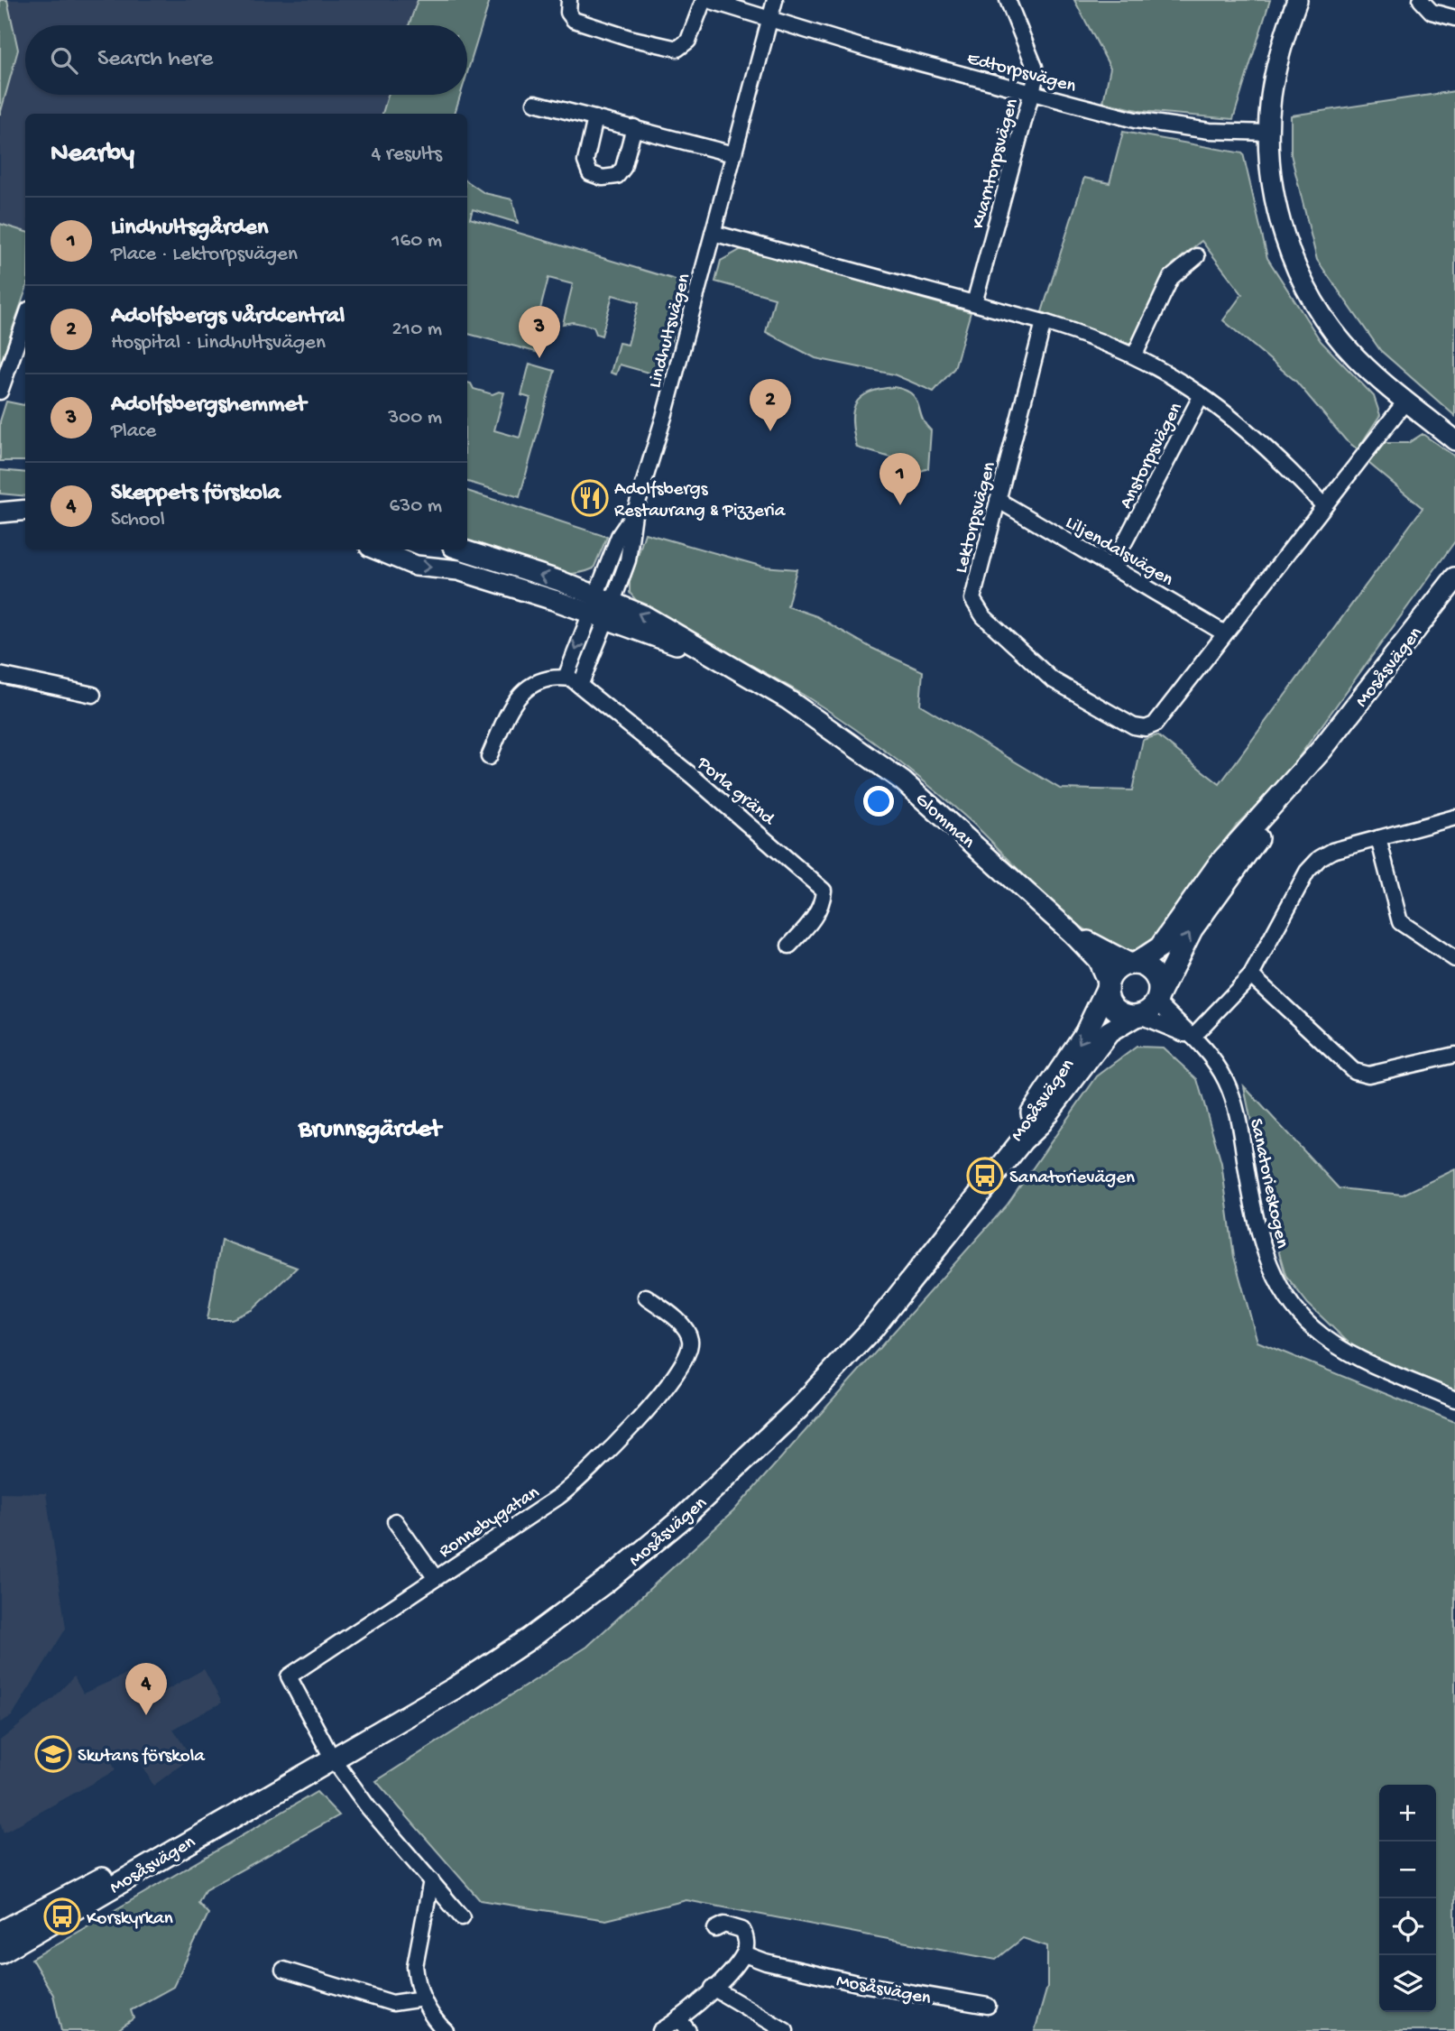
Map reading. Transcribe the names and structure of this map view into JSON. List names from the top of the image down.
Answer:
{
  "streets": {
    "main road": ["Mosåsvägen"],
    "street": [
      "Edtorpsvägen",
      "Kvarntorpsvägen",
      "Lindhultsvägen",
      "Anstorpsvägen",
      "Lektorpsvägen",
      "Liljendalsvägen",
      "Porla gränd",
      "Glomman",
      "Sanatorieskogen",
      "Ronnebygatan"
    ]
  },
  "crossings": [
    ["Edtorpsvägen", "Kvarntorpsvägen"],
    ["Edtorpsvägen", "Lindhultsvägen"],
    ["Lindhultsvägen", "Glomman"],
    ["Anstorpsvägen", "Liljendalsvägen"],
    ["Lektorpsvägen", "Liljendalsvägen"],
    ["Mosåsvägen", "Glomman"],
    ["Mosåsvägen", "Ronnebygatan"]
  ],
  "districts": ["Brunnsgärdet"],
  "places": {
    "restaurant": ["Adolfsbergs Restaurang & Pizzeria"],
    "bus stop": ["Sanatorievägen", "Korskyrkan"],
    "school or university": ["Skutans förskola"]
  },
  "page": {
    "search": "Search here",
    "heading": ["Nearby", "4 results"],
    "list": [
      {
        "mark": "1",
        "name": "Lindhultsgården",
        "note": "Place · Lektorpsvägen",
        "value": "160 m"
      },
      {
        "mark": "2",
        "name": "Adolfsbergs vårdcentral",
        "note": "Hospital · Lindhultsvägen",
        "value": "210 m"
      },
      {
        "mark": "3",
        "name": "Adolfsbergshemmet",
        "note": "Place",
        "value": "300 m"
      },
      {
        "mark": "4",
        "name": "Skeppets förskola",
        "note": "School",
        "value": "630 m"
      }
    ],
    "pins": [
      "3",
      "2",
      "1",
      "4"
    ],
    "map_buttons": ["+", "−"]
  }
}
